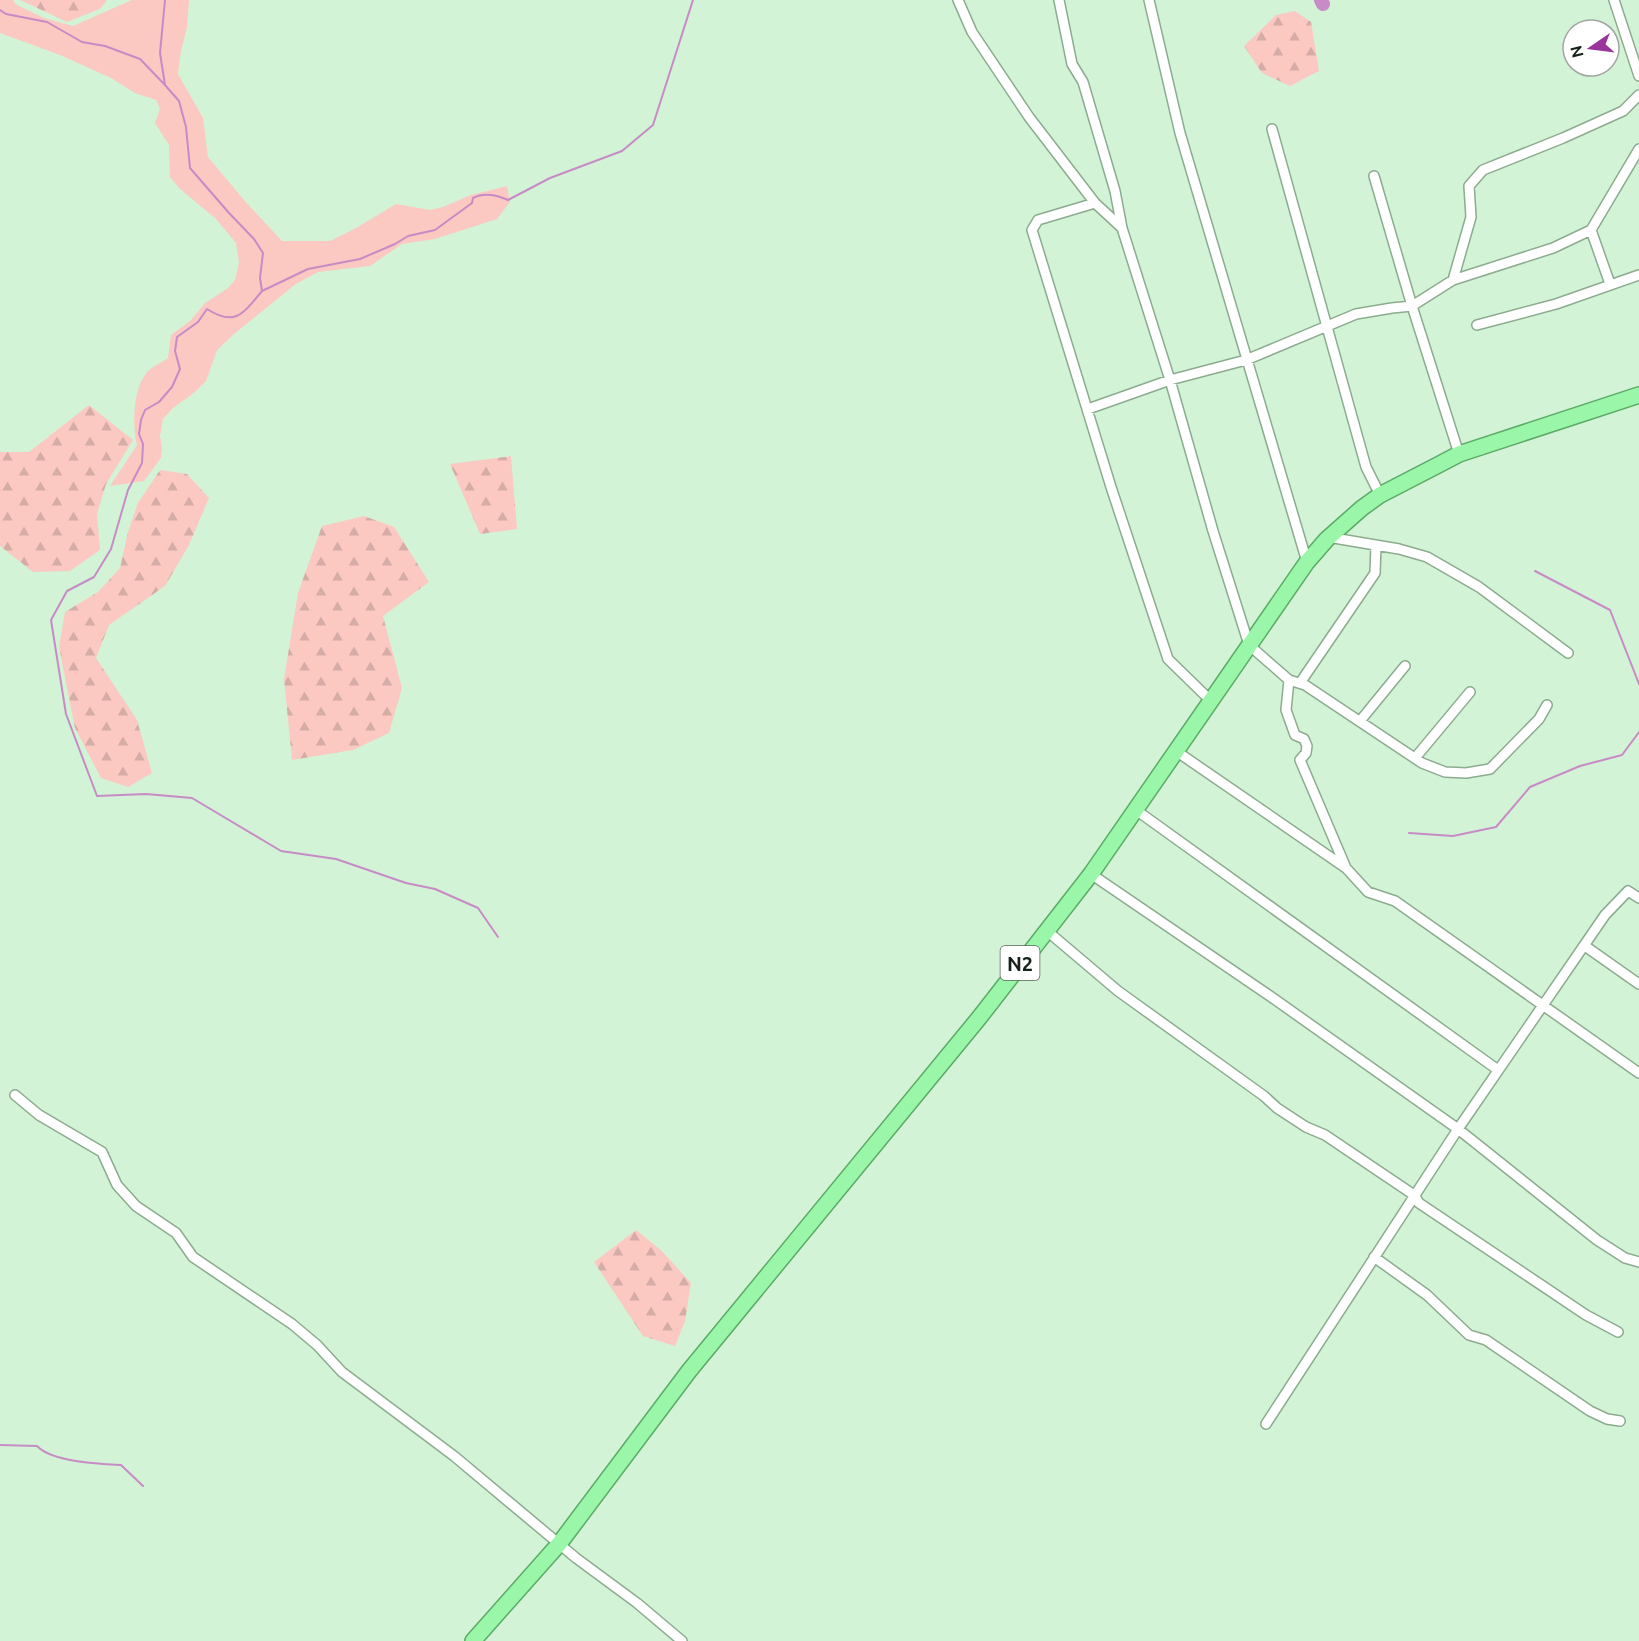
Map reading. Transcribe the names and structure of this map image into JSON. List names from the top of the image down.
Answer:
{
  "streets": {
    "highway": ["N2"]
  },
  "north": "left"
}
